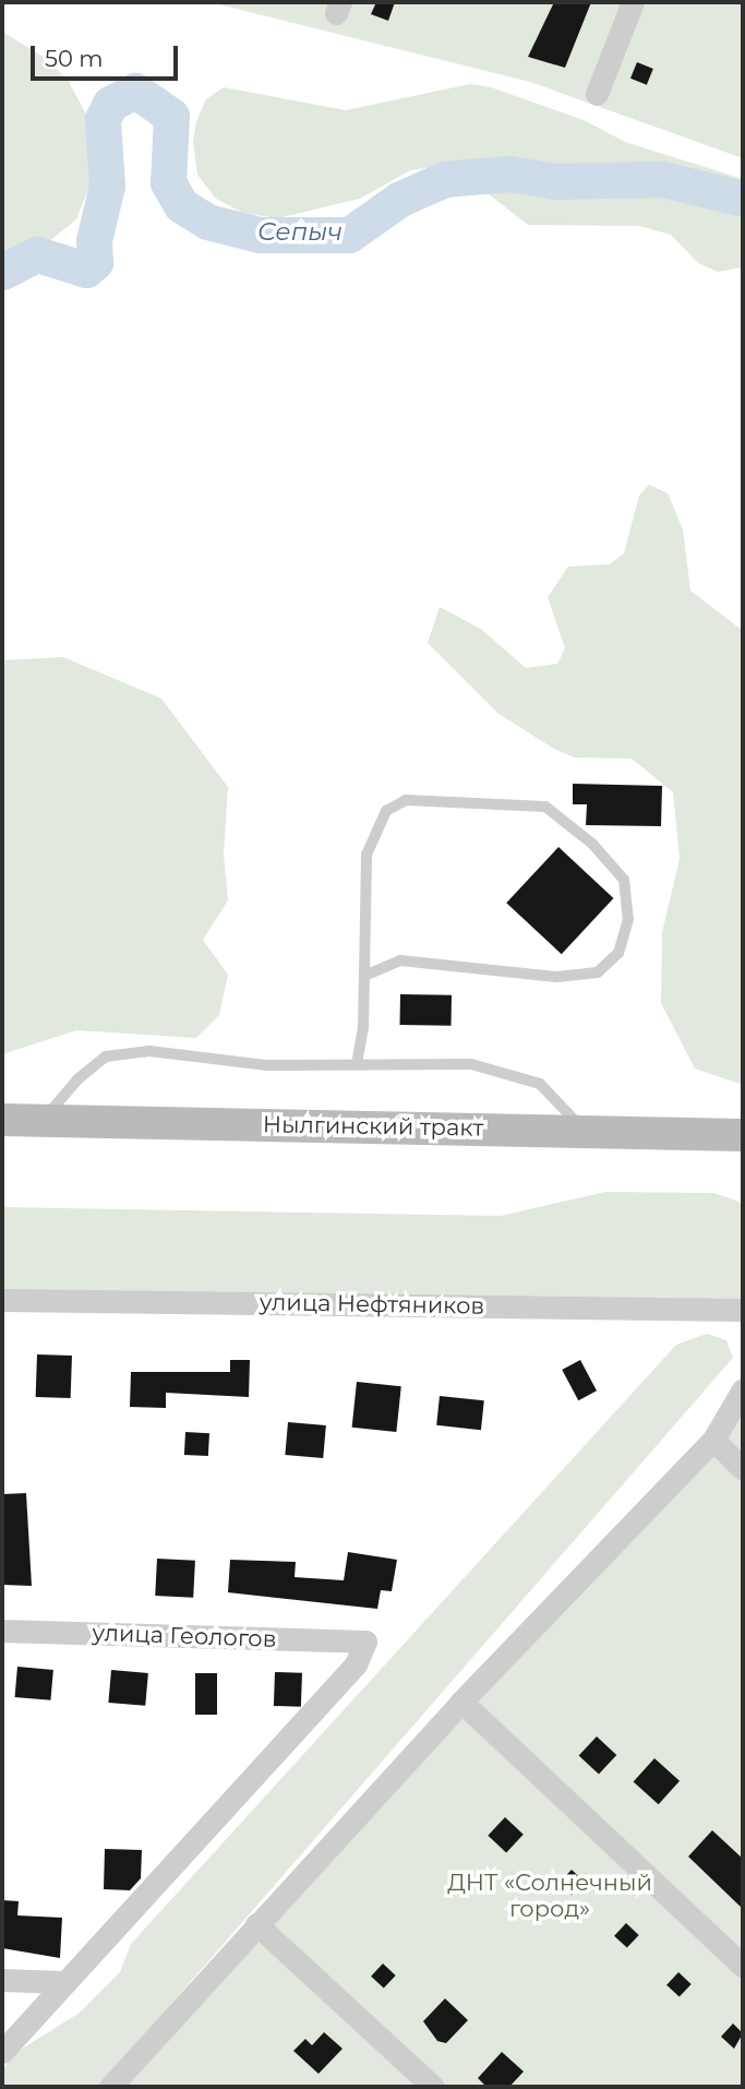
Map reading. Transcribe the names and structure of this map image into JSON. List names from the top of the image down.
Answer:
{
  "streets": {
    "main road": ["Нылгинский тракт"],
    "street": ["улица Нефтяников", "улица Геологов"]
  },
  "water": ["Сепыч"],
  "parks": ["ДНТ «Солнечный город»"],
  "scale_bar": "50 m"
}
